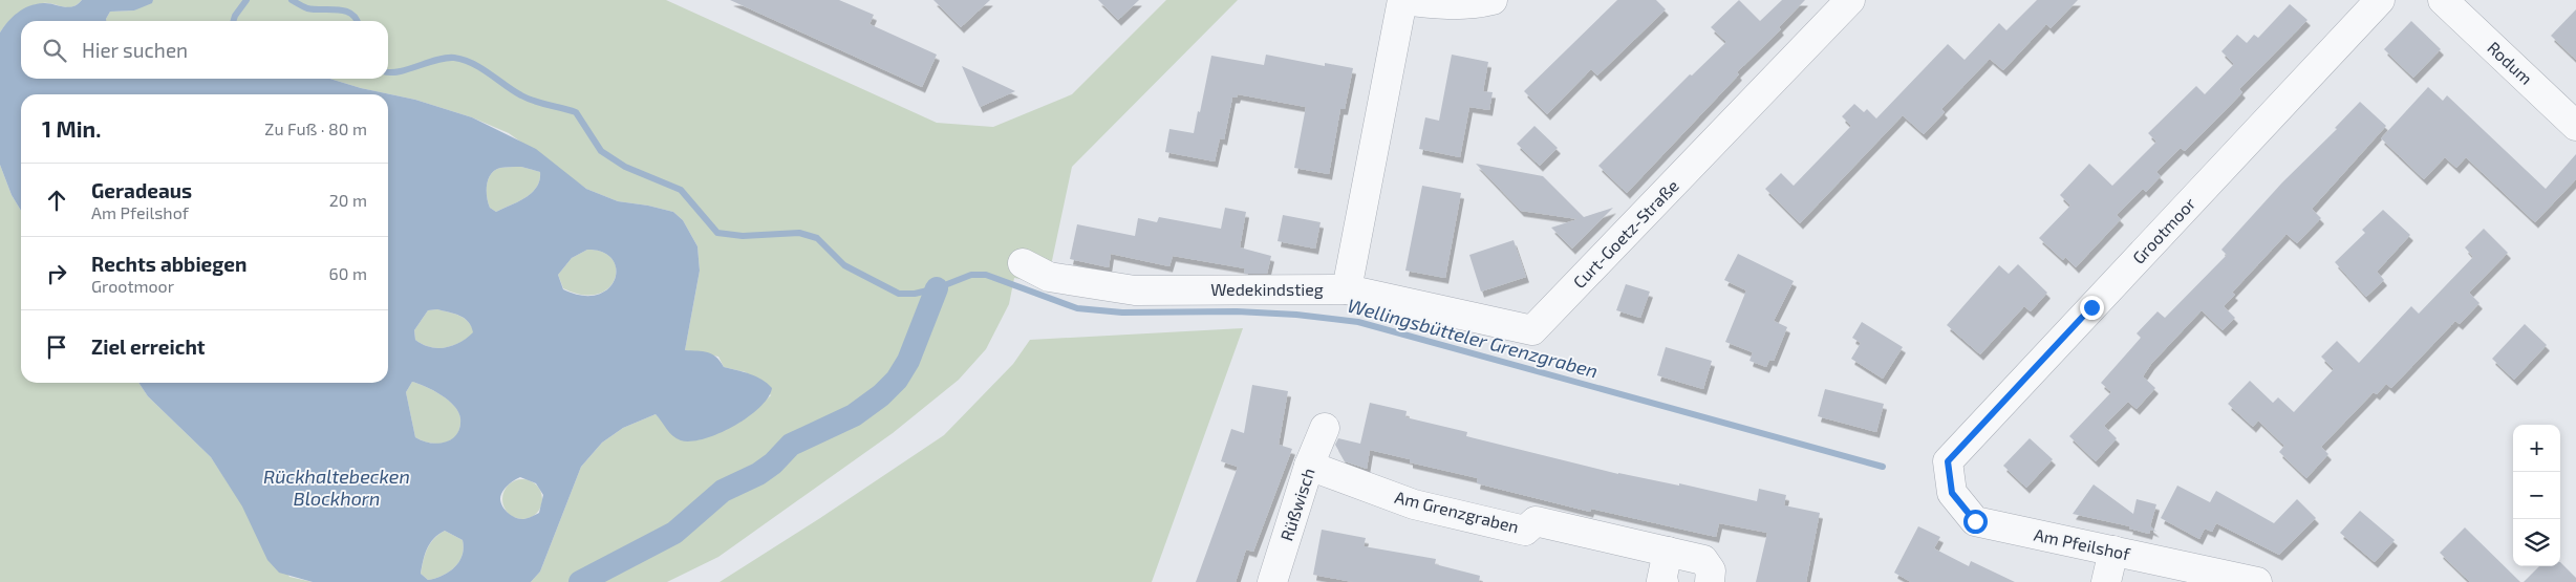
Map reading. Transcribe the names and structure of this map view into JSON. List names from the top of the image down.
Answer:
{
  "streets": {
    "street": [
      "Rodum",
      "Grootmoor",
      "Curt-Goetz-Straße",
      "Wedekindstieg",
      "Rüßwisch",
      "Am Grenzgraben",
      "Am Pfeilshof"
    ]
  },
  "crossings": [
    ["Grootmoor", "Am Pfeilshof"],
    ["Curt-Goetz-Straße", "Wedekindstieg"],
    ["Rüßwisch", "Am Grenzgraben"]
  ],
  "water": ["Wellingsbütteler Grenzgraben", "Rückhaltebecken Blockhorn"],
  "page": {
    "search": "Hier suchen",
    "heading": ["1 Min.", "Zu Fuß · 80 m"],
    "list": [
      ["Geradeaus", "Am Pfeilshof", "20 m"],
      ["Rechts abbiegen", "Grootmoor", "60 m"],
      "Ziel erreicht"
    ],
    "map_buttons": ["+", "−"]
  }
}
